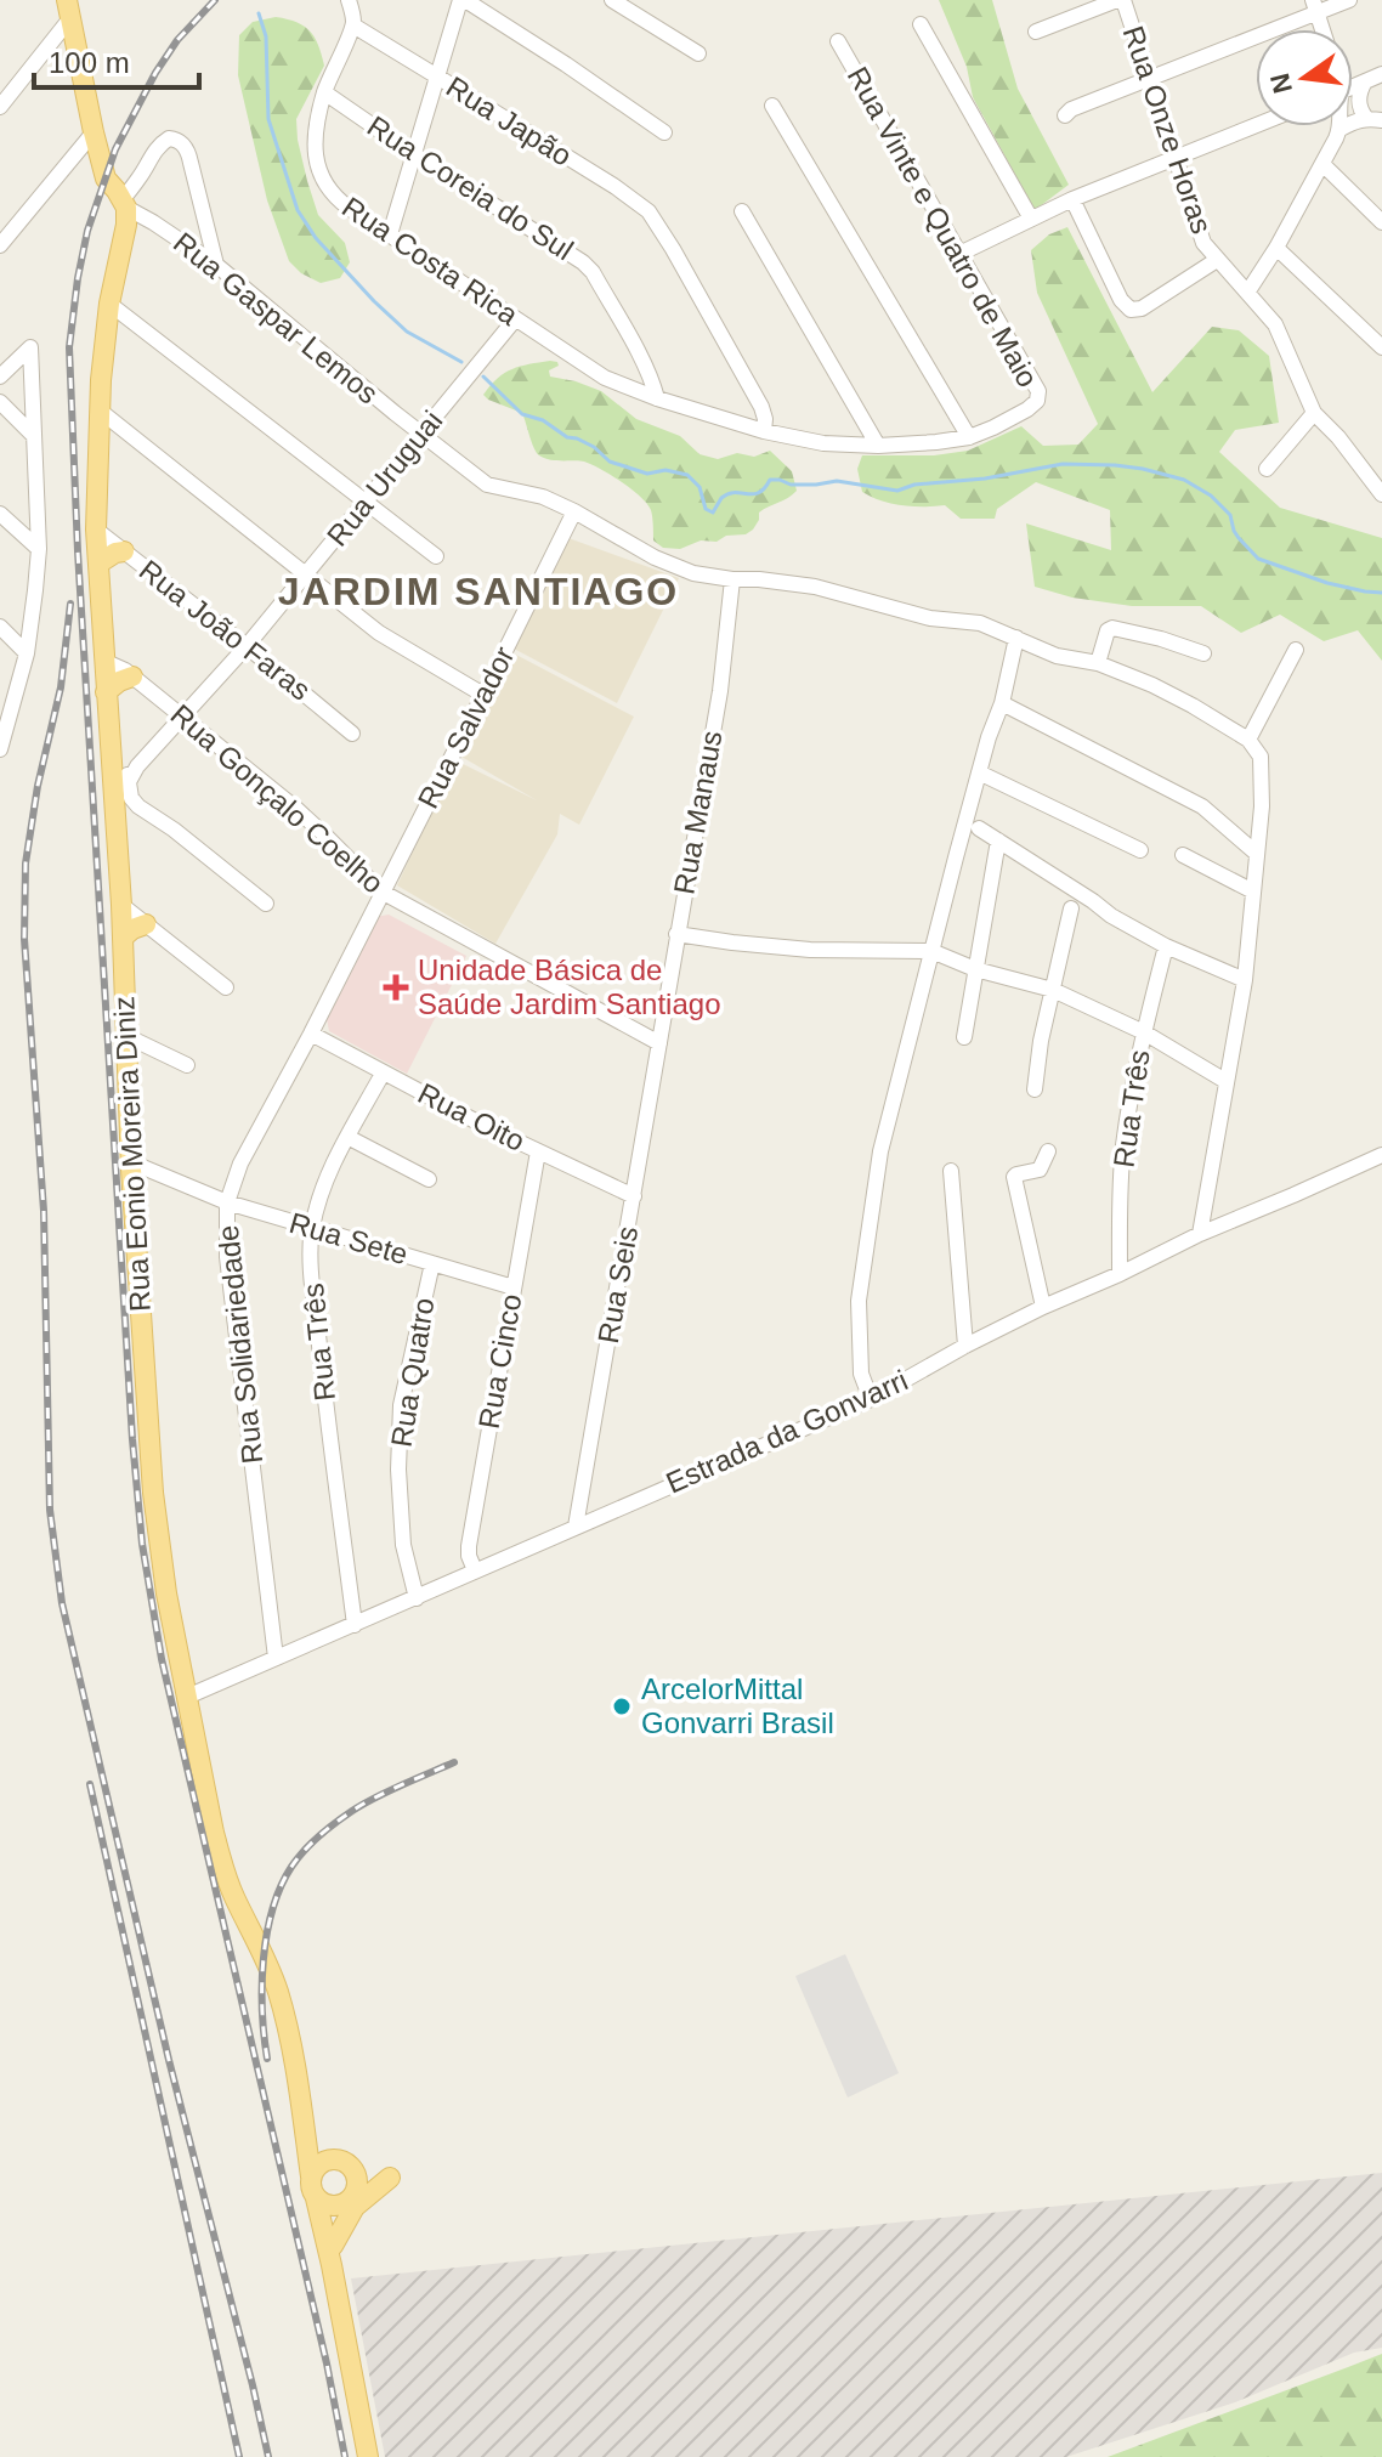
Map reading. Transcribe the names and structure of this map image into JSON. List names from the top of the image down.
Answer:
{
  "streets": {
    "main road": ["Rua Eonio Moreira Diniz"],
    "street": [
      "Rua Japão",
      "Rua Onze Horas",
      "Rua Coreia do Sul",
      "Rua Vinte e Quatro de Maio",
      "Rua Costa Rica",
      "Rua Gaspar Lemos",
      "Rua Uruguai",
      "Rua João Faras",
      "Rua Salvador",
      "Rua Gonçalo Coelho",
      "Rua Manaus",
      "Rua Três",
      "Rua Oito",
      "Rua Sete",
      "Rua Seis",
      "Rua Solidariedade",
      "Rua Cinco",
      "Rua Quatro",
      "Estrada da Gonvarri"
    ]
  },
  "crossings": [
    ["Rua Japão", "Rua Costa Rica"],
    ["Rua Coreia do Sul", "Rua Costa Rica"],
    ["Rua Vinte e Quatro de Maio", "Rua Costa Rica"],
    ["Rua Costa Rica", "Rua Uruguai"],
    ["Rua Gaspar Lemos", "Rua Uruguai"],
    ["Rua Gaspar Lemos", "Rua Salvador"],
    ["Rua Gaspar Lemos", "Rua Manaus"],
    ["Rua Gaspar Lemos", "Rua Eonio Moreira Diniz"],
    ["Rua Uruguai", "Rua João Faras"],
    ["Rua Uruguai", "Rua Gonçalo Coelho"],
    ["Rua Uruguai", "Rua Eonio Moreira Diniz"],
    ["Rua João Faras", "Rua Eonio Moreira Diniz"],
    ["Rua Salvador", "Rua Gonçalo Coelho"],
    ["Rua Salvador", "Rua Solidariedade"],
    ["Rua Gonçalo Coelho", "Rua Manaus"],
    ["Rua Gonçalo Coelho", "Rua Eonio Moreira Diniz"],
    ["Rua Gonçalo Coelho", "Rua Seis"],
    ["Rua Gonçalo Coelho", "Rua Solidariedade"],
    ["Rua Manaus", "Rua Seis"],
    ["Rua Três", "Rua Oito"],
    ["Rua Três", "Rua Sete"],
    ["Rua Três", "Estrada da Gonvarri"],
    ["Rua Oito", "Rua Seis"],
    ["Rua Oito", "Rua Solidariedade"],
    ["Rua Oito", "Rua Cinco"],
    ["Rua Eonio Moreira Diniz", "Rua Sete"],
    ["Rua Eonio Moreira Diniz", "Estrada da Gonvarri"],
    ["Rua Sete", "Rua Solidariedade"],
    ["Rua Sete", "Rua Cinco"],
    ["Rua Sete", "Rua Quatro"],
    ["Rua Seis", "Estrada da Gonvarri"],
    ["Rua Solidariedade", "Estrada da Gonvarri"],
    ["Rua Cinco", "Estrada da Gonvarri"],
    ["Rua Quatro", "Estrada da Gonvarri"]
  ],
  "districts": ["JARDIM SANTIAGO"],
  "places": {
    "health": ["Unidade Básica de Saúde Jardim Santiago"],
    "other": ["ArcelorMittal Gonvarri Brasil"]
  },
  "scale_bar": "100 m",
  "north": "left"
}
